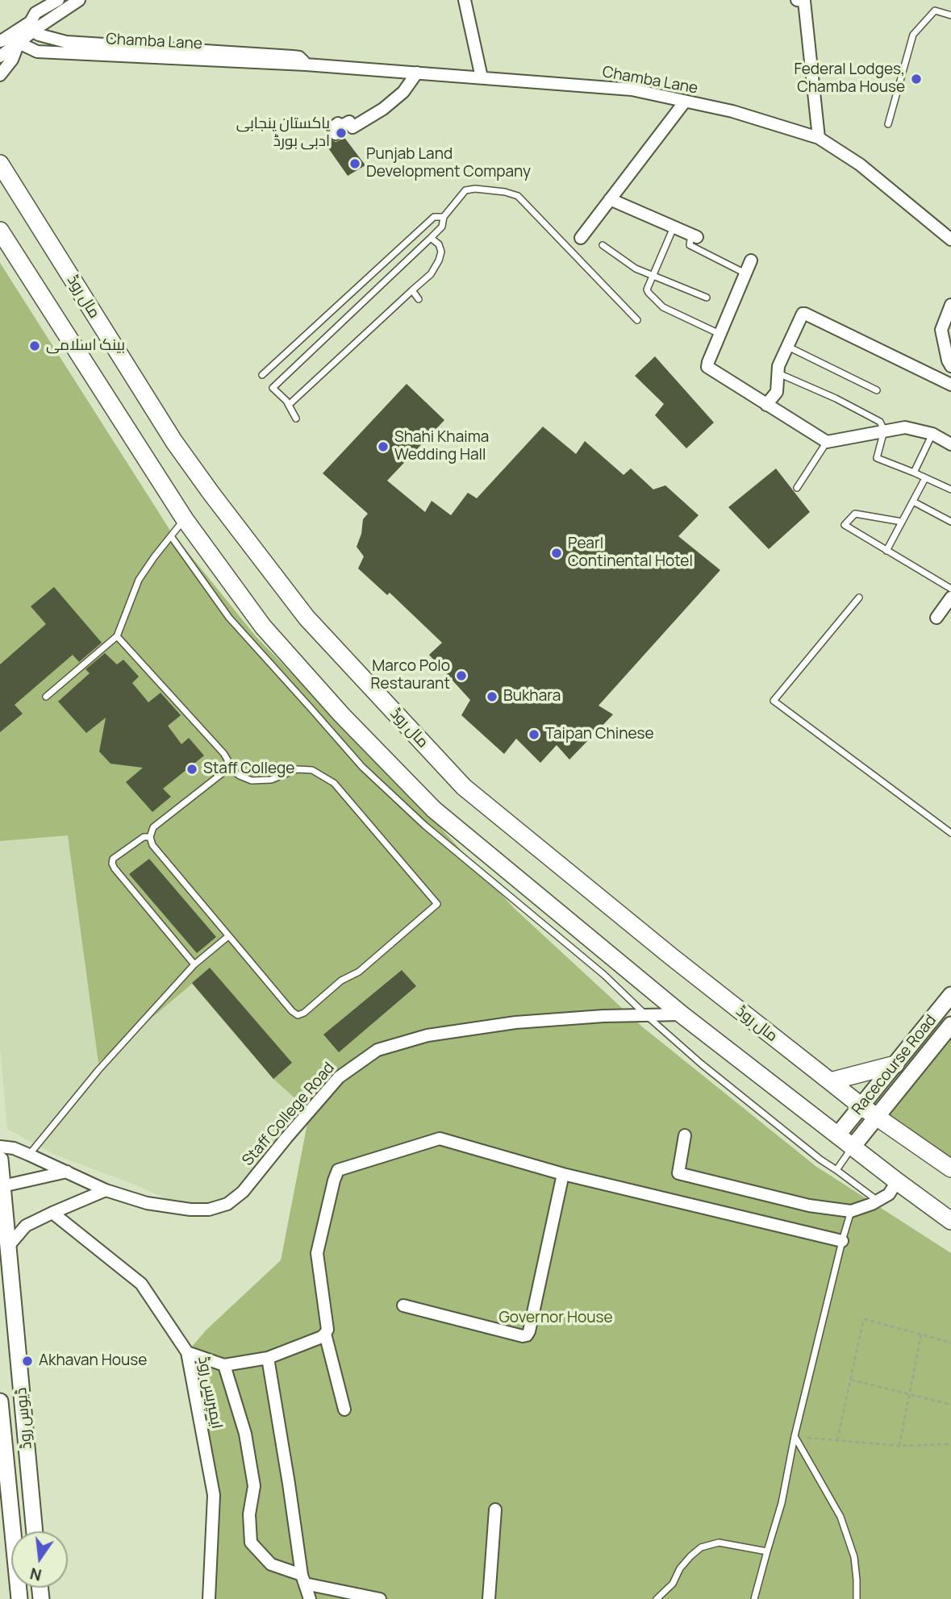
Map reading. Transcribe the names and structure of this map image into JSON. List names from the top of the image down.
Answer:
{
  "streets": {
    "main road": ["مال روڈ", "Racecourse Road", "ڈیوس روڈ"],
    "street": ["Chamba Lane", "Staff College Road", "ایمپریس روڈ"]
  },
  "crossings": [
    ["مال روڈ", "Racecourse Road"]
  ],
  "parks": ["Governor House"],
  "places": [
    "Federal Lodges, Chamba House",
    "پاکستان پنجابی ادبی بورڈ",
    "Punjab Land Development Company",
    "بینک اسلامی",
    "Shahi Khaima Wedding Hall",
    "Pearl Continental Hotel",
    "Marco Polo Restaurant",
    "Bukhara",
    "Taipan Chinese",
    "Staff College",
    "Akhavan House"
  ],
  "north": "bottom"
}
